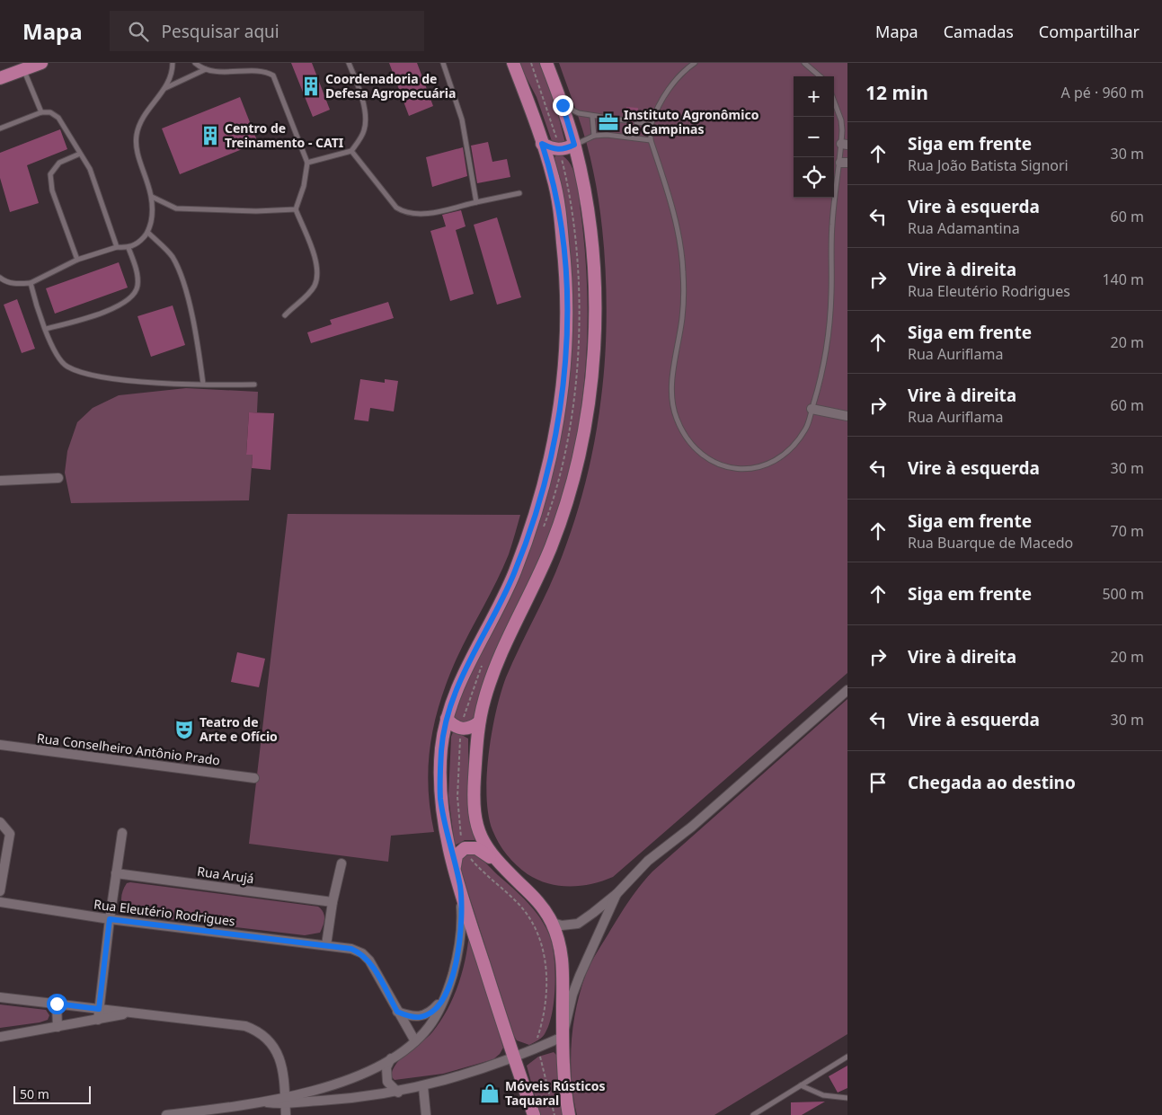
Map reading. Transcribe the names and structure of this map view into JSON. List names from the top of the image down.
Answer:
{
  "streets": {
    "street": ["Rua Conselheiro Antônio Prado", "Rua Arujá", "Rua Eleutério Rodrigues"]
  },
  "places": {
    "building": ["Coordenadoria de Defesa Agropecuária", "Centro de Treinamento - CATI"],
    "office": ["Instituto Agronômico de Campinas"],
    "theatre": ["Teatro de Arte e Ofício"],
    "shop": ["Móveis Rústicos Taquaral"]
  },
  "scale_bar": "50 m",
  "page": {
    "header": "Mapa",
    "search": "Pesquisar aqui",
    "nav": ["Mapa", "Camadas", "Compartilhar"],
    "heading": ["12 min", "A pé · 960 m"],
    "map_buttons": ["+", "−"],
    "list": [
      ["Siga em frente", "Rua João Batista Signori", "30 m"],
      ["Vire à esquerda", "Rua Adamantina", "60 m"],
      ["Vire à direita", "Rua Eleutério Rodrigues", "140 m"],
      ["Siga em frente", "Rua Auriflama", "20 m"],
      ["Vire à direita", "Rua Auriflama", "60 m"],
      ["Vire à esquerda", "30 m"],
      ["Siga em frente", "Rua Buarque de Macedo", "70 m"],
      ["Siga em frente", "500 m"],
      ["Vire à direita", "20 m"],
      ["Vire à esquerda", "30 m"],
      "Chegada ao destino"
    ],
    "scale": "50 m"
  }
}
